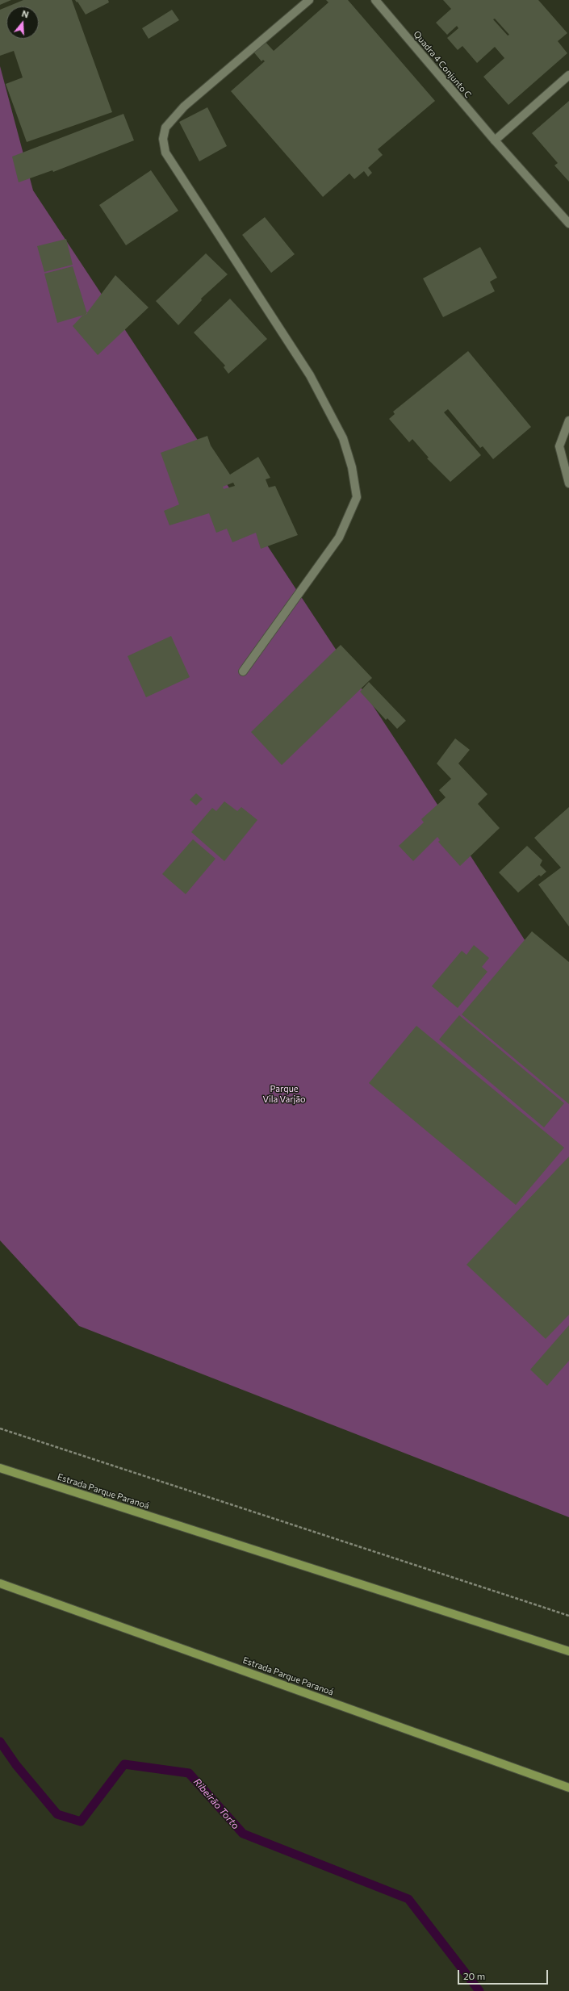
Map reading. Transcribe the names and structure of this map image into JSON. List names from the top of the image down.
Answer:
{
  "streets": {
    "main road": ["Estrada Parque Paranoá"],
    "street": ["Quadra 4 Conjunto C"]
  },
  "water": ["Ribeirão Torto"],
  "parks": ["Parque Vila Varjão"],
  "scale_bar": "20 m",
  "north": "top"
}
